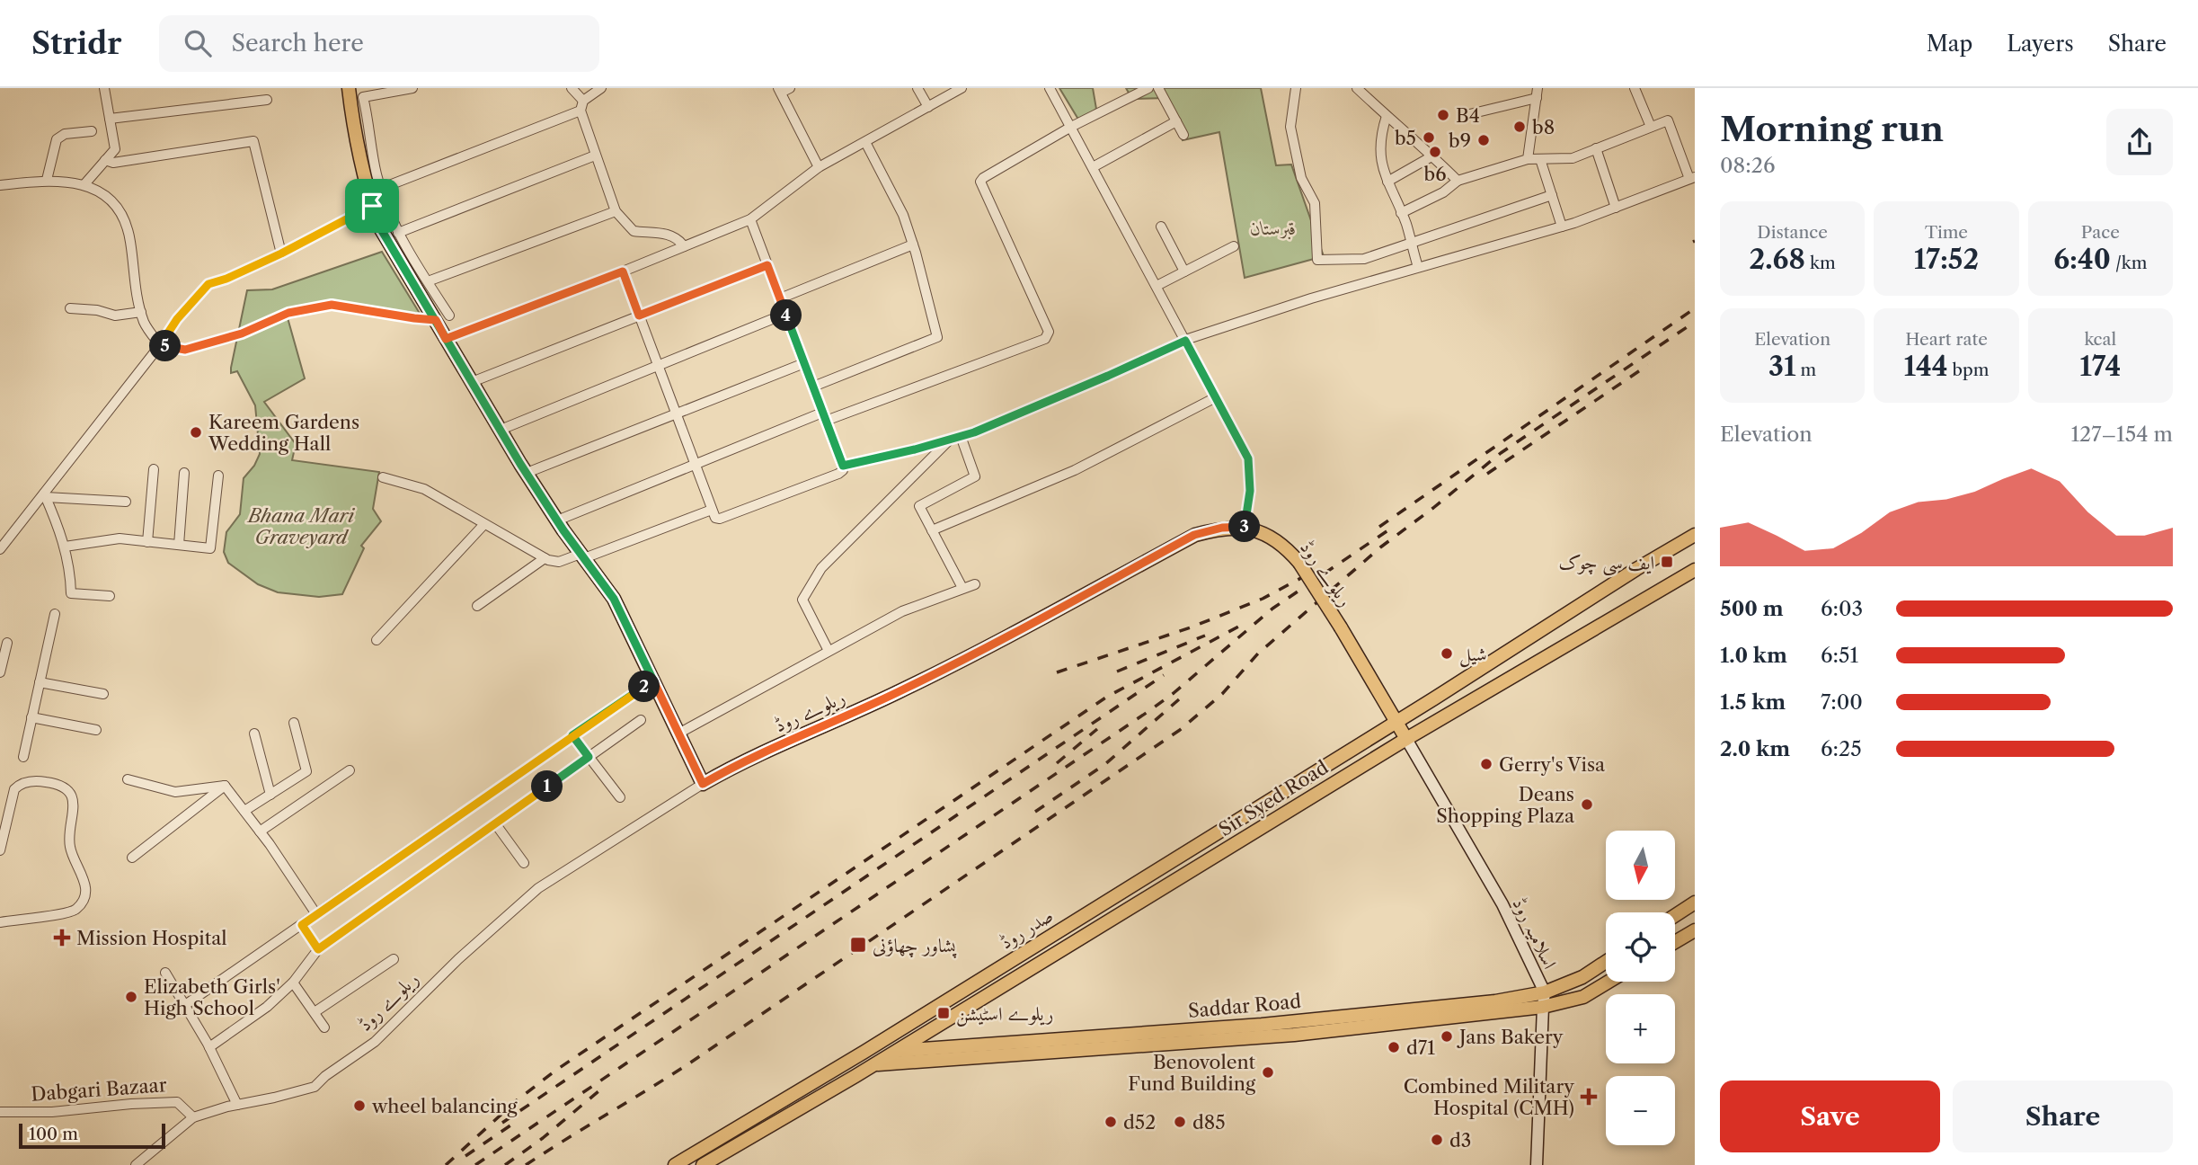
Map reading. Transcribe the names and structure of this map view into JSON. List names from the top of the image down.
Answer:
{
  "streets": {
    "main road": [
      "ریلوے روڈ",
      "Sir Syed Road",
      "صدر روڈ",
      "Saddar Road"
    ],
    "street": ["اسلامیہ روڈ", "Dabgari Bazaar"]
  },
  "crossings": [
    ["ریلوے روڈ", "Sir Syed Road"],
    ["ریلوے روڈ", "صدر روڈ"],
    ["ریلوے روڈ", "اسلامیہ روڈ"],
    ["ریلوے روڈ", "Dabgari Bazaar"],
    ["Sir Syed Road", "اسلامیہ روڈ"],
    ["Sir Syed Road", "Saddar Road"],
    ["صدر روڈ", "Saddar Road"],
    ["اسلامیہ روڈ", "Saddar Road"]
  ],
  "parks": ["قبرستان", "Bhana Mari Graveyard"],
  "places": {
    "other": [
      "B4",
      "b8",
      "b5",
      "b9",
      "b6",
      "Kareem Gardens Wedding Hall",
      "شیل",
      "Gerry's Visa",
      "Deans Shopping Plaza",
      "Elizabeth Girls' High School",
      "Jans Bakery",
      "d71",
      "Benovolent Fund Building",
      "wheel balancing",
      "d52",
      "d85",
      "d3"
    ],
    "transit": ["ایف سی چوک", "پشاور چھاؤنی", "ریلوے اسٹیشن"],
    "health": ["Mission Hospital", "Combined Military Hospital (CMH)"]
  },
  "scale_bar": "100 m",
  "north": "bottom",
  "page": {
    "header": "Stridr",
    "search": "Search here",
    "nav": ["Map", "Layers", "Share"],
    "heading": ["Morning run", "08:26"],
    "stats": [
      ["Distance", "2.68 km"],
      ["Time", "17:52"],
      ["Pace", "6:40 /km"],
      ["Elevation", "31 m"],
      ["Heart rate", "144 bpm"],
      ["kcal", "174"]
    ],
    "pins": [
      "4",
      "5",
      "3",
      "2",
      "1"
    ],
    "chart": ["Elevation", "127–154 m"],
    "list": [
      {
        "name": "500 m",
        "note": "6:03"
      },
      {
        "name": "1.0 km",
        "note": "6:51"
      },
      {
        "name": "1.5 km",
        "note": "7:00"
      },
      {
        "name": "2.0 km",
        "note": "6:25"
      }
    ],
    "map_buttons": ["+", "−"],
    "buttons": ["Save", "Share"],
    "scale": "100 m"
  }
}
